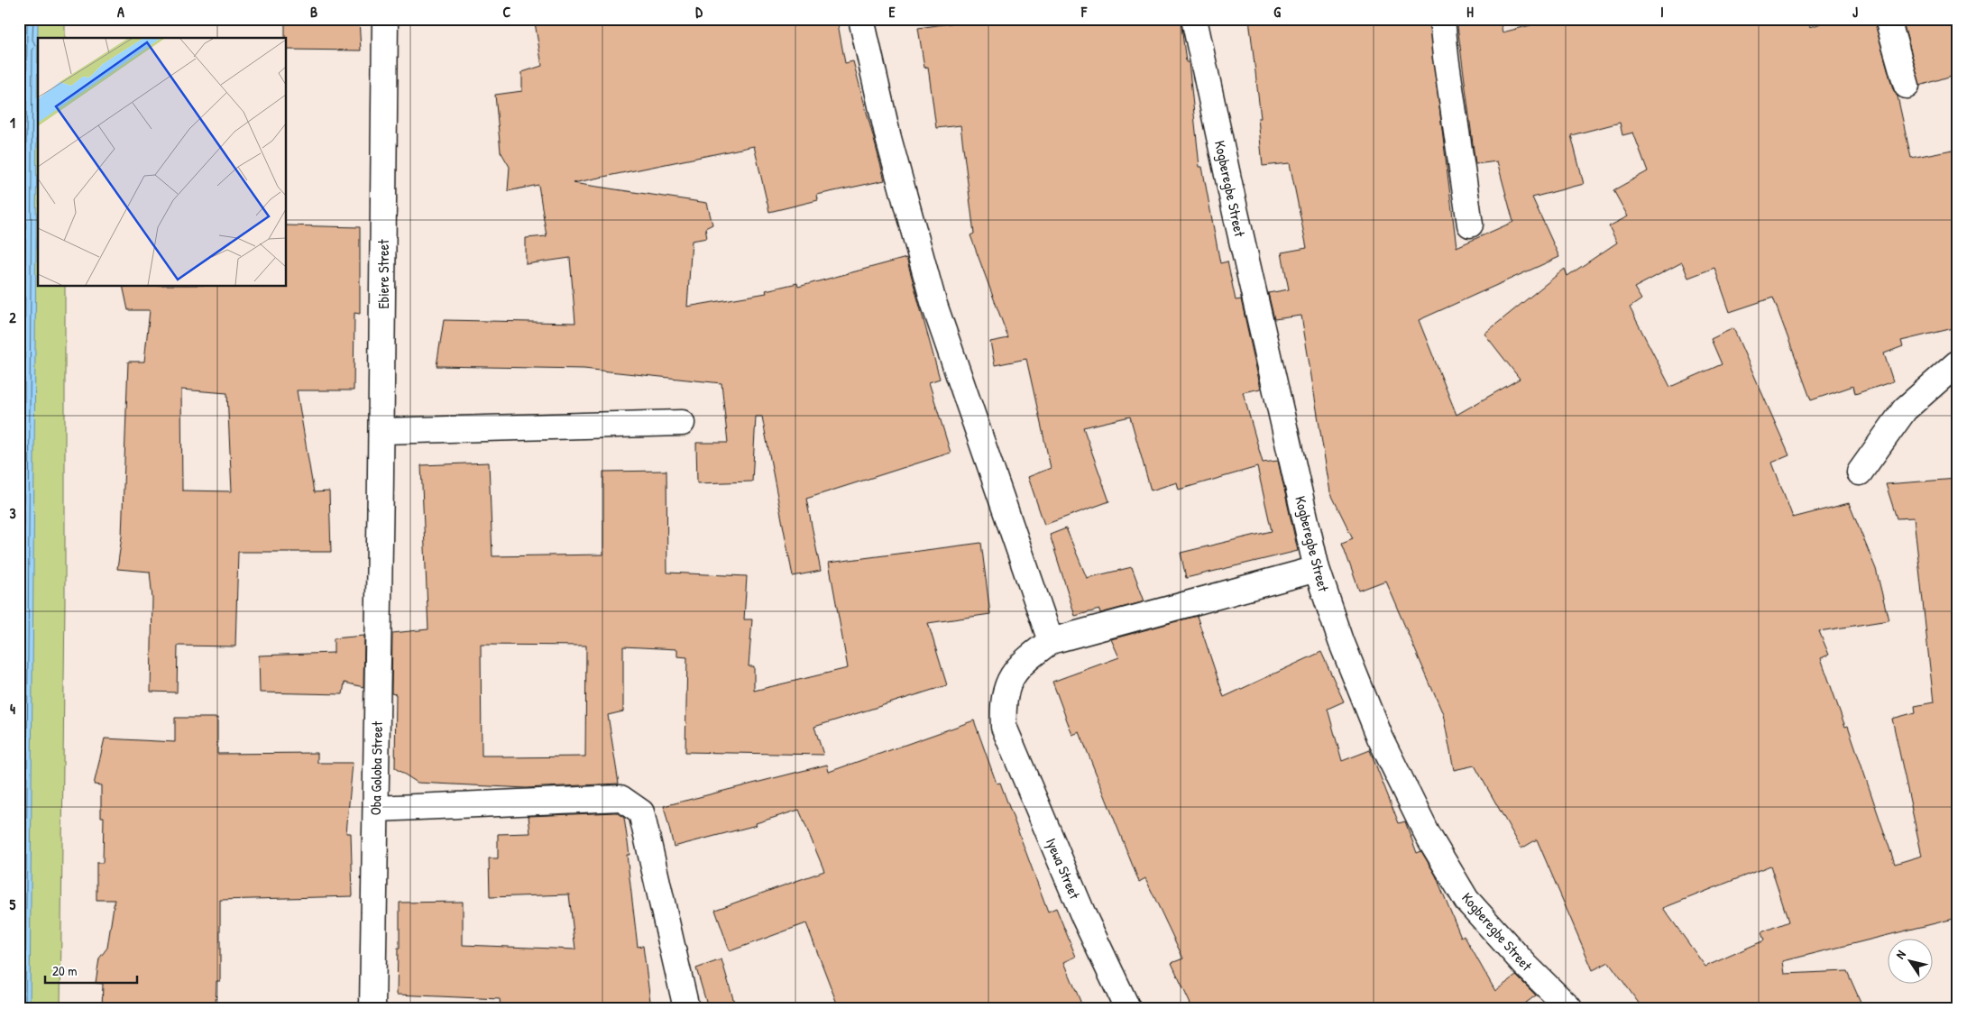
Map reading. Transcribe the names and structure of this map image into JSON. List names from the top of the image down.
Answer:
{
  "streets": {
    "street": [
      "Kogberegbe Street",
      "Ebiere Street",
      "Oba Goloba Street",
      "Iyewa Street"
    ]
  },
  "crossings": [
    ["Ebiere Street", "Oba Goloba Street"]
  ],
  "scale_bar": "20 m",
  "north": "top left",
  "grid": {
    "columns": [
      "A",
      "B",
      "C",
      "D",
      "E",
      "F",
      "G",
      "H",
      "I",
      "J"
    ],
    "rows": [
      "1",
      "2",
      "3",
      "4",
      "5"
    ]
  }
}
